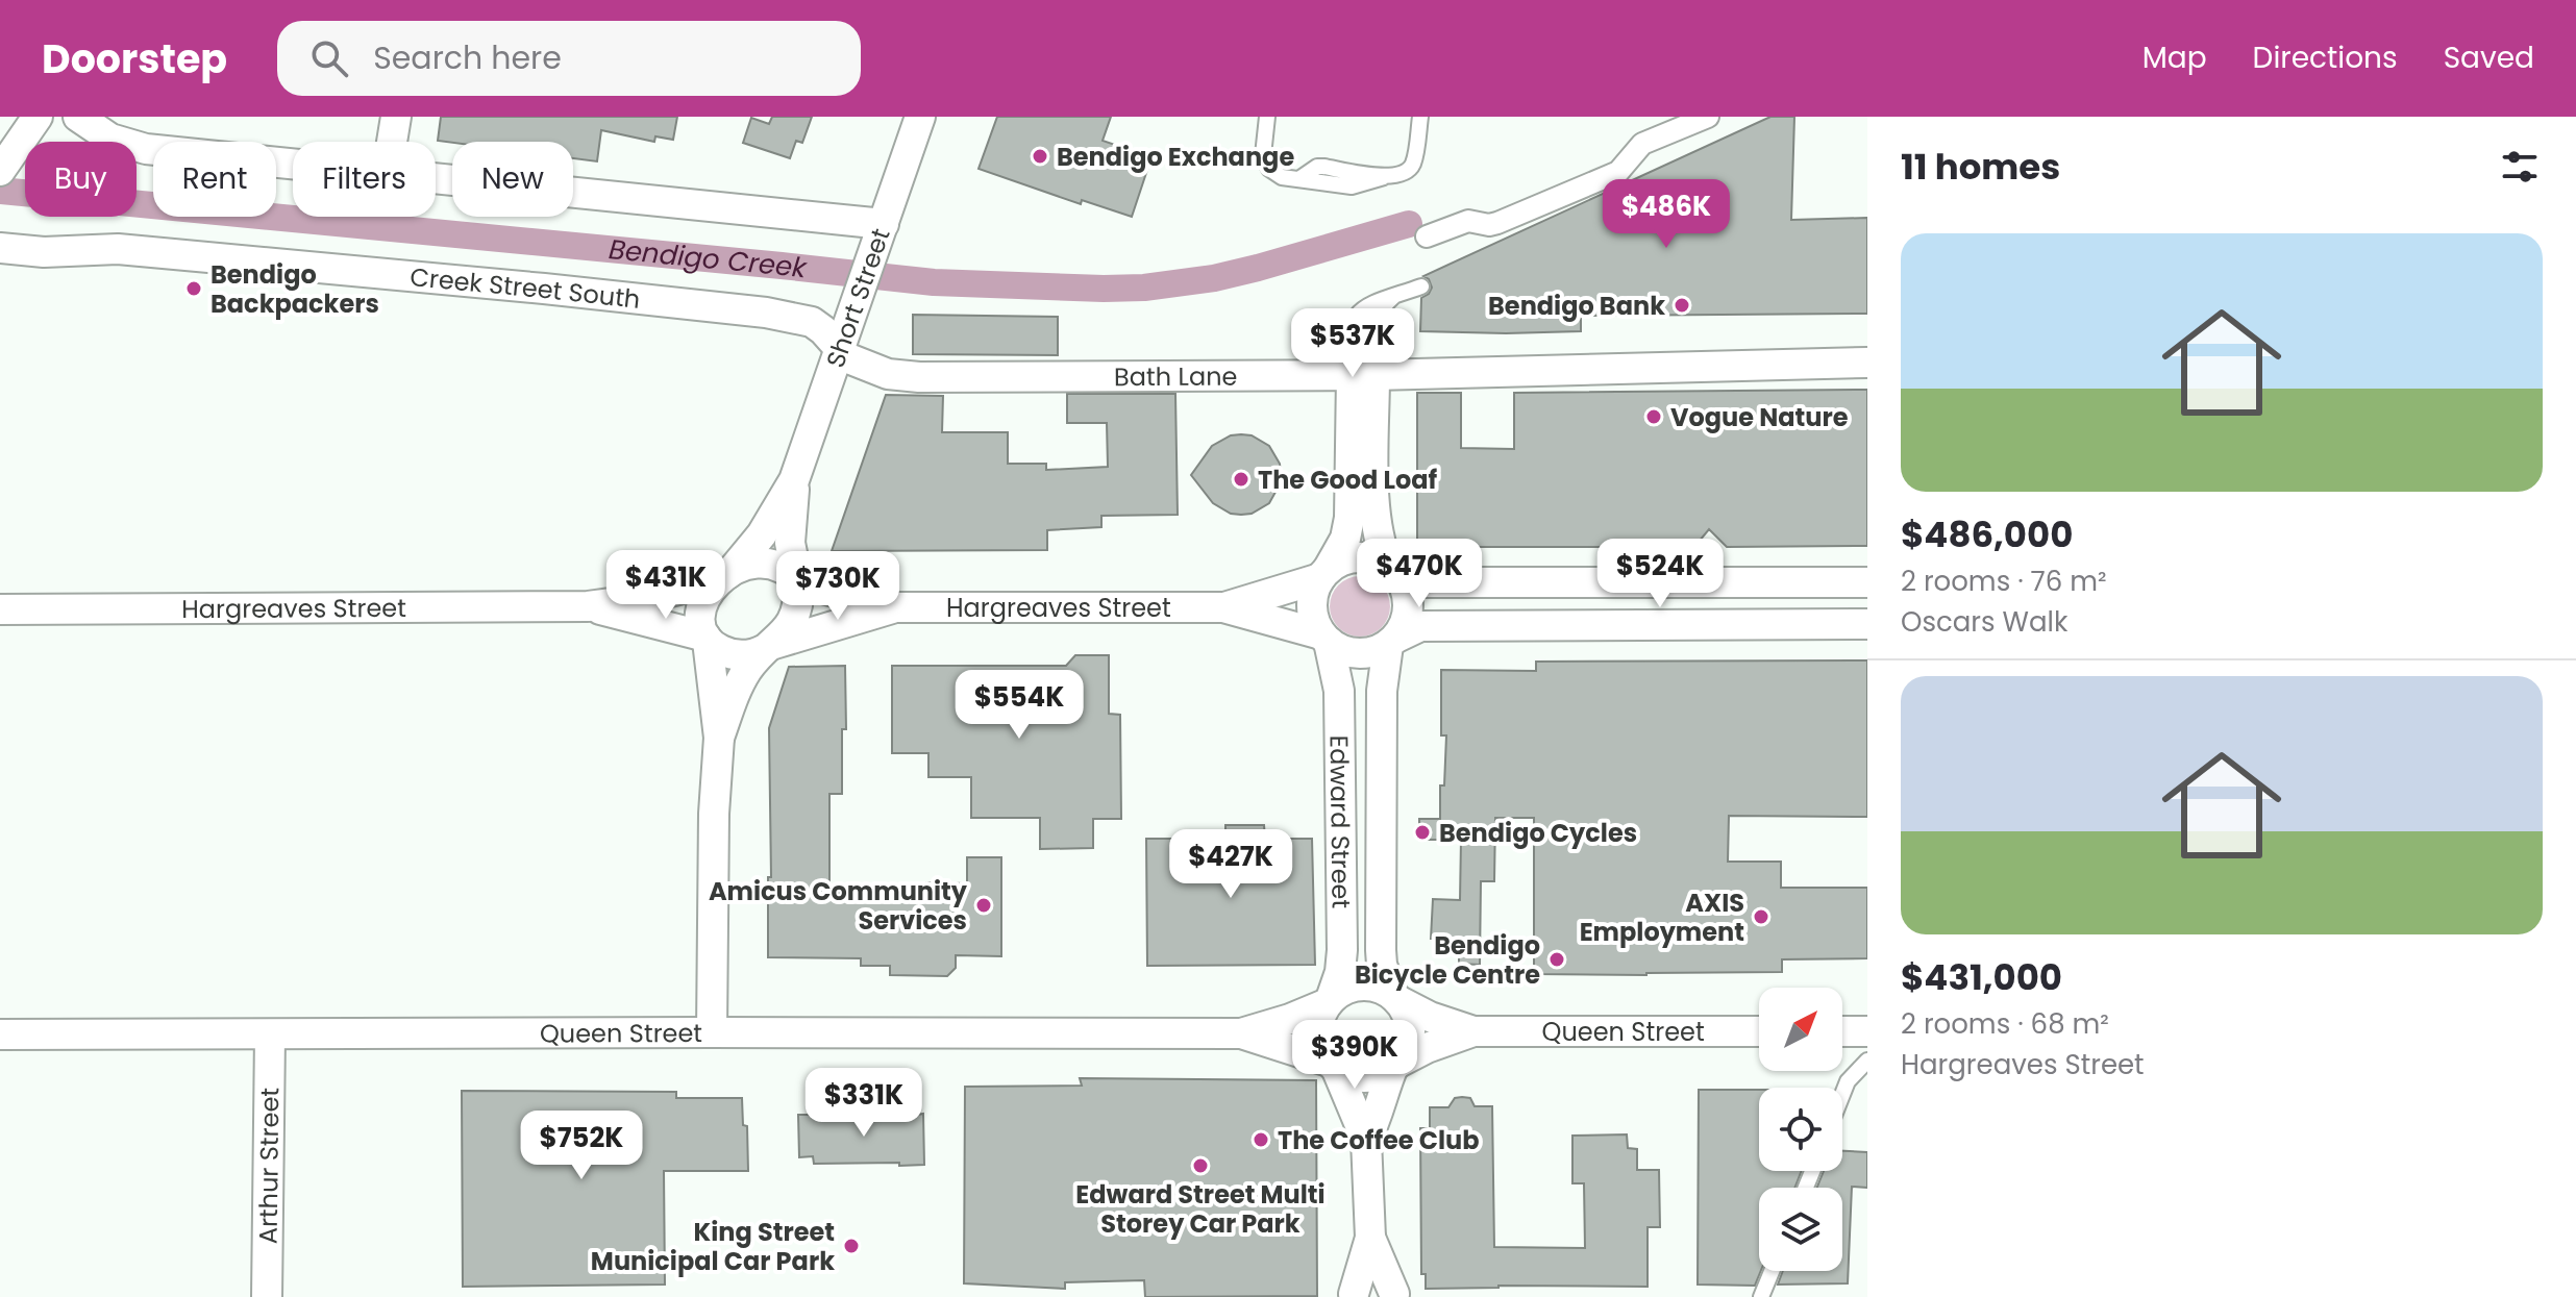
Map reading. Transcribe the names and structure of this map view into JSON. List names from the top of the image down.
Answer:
{
  "streets": {
    "street": [
      "Creek Street South",
      "Short Street",
      "Bath Lane",
      "Hargreaves Street",
      "Edward Street",
      "Queen Street",
      "Arthur Street"
    ]
  },
  "crossings": [
    ["Creek Street South", "Short Street"],
    ["Creek Street South", "Bath Lane"],
    ["Short Street", "Bath Lane"],
    ["Short Street", "Hargreaves Street"],
    ["Hargreaves Street", "Edward Street"],
    ["Edward Street", "Queen Street"],
    ["Queen Street", "Arthur Street"]
  ],
  "water": ["Bendigo Creek"],
  "places": [
    "Bendigo Exchange",
    "Bendigo Backpackers",
    "Bendigo Bank",
    "Vogue Nature",
    "The Good Loaf",
    "Bendigo Cycles",
    "Amicus Community Services",
    "AXIS Employment",
    "Bendigo Bicycle Centre",
    "The Coffee Club",
    "Edward Street Multi Storey Car Park",
    "King Street Municipal Car Park"
  ],
  "north": "top right",
  "page": {
    "header": "Doorstep",
    "search": "Search here",
    "nav": ["Map", "Directions", "Saved"],
    "heading": "11 homes",
    "chip": [
      "Buy",
      "Rent",
      "Filters",
      "New"
    ],
    "price": [
      "$486K",
      "$537K",
      "$470K",
      "$524K",
      "$431K",
      "$730K",
      "$554K",
      "$427K",
      "$390K",
      "$331K",
      "$752K"
    ],
    "list": [
      {
        "name": "$486,000",
        "note": "2 rooms · 76 m² · Oscars Walk"
      },
      {
        "name": "$431,000",
        "note": "2 rooms · 68 m² · Hargreaves Street"
      }
    ]
  }
}
